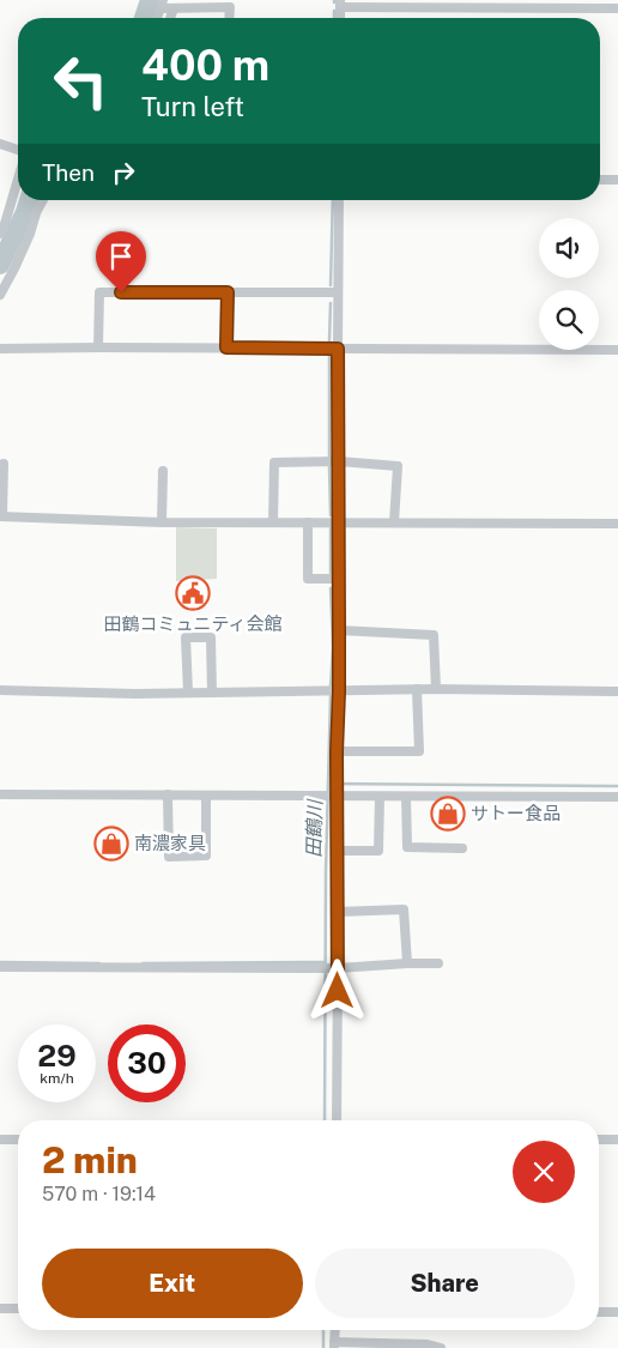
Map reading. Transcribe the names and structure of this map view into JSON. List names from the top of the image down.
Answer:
{
  "water": ["田鶴川"],
  "places": {
    "public building": ["田鶴コミュニティ会館"],
    "shop": ["サトー食品", "南濃家具"]
  },
  "page": {
    "turn": ["400 m", "Turn left"],
    "then": "Then",
    "speed": "29 km/h",
    "limit": "30",
    "heading": ["2 min", "570 m · 19:14"],
    "buttons": ["Exit", "Share"]
  }
}
